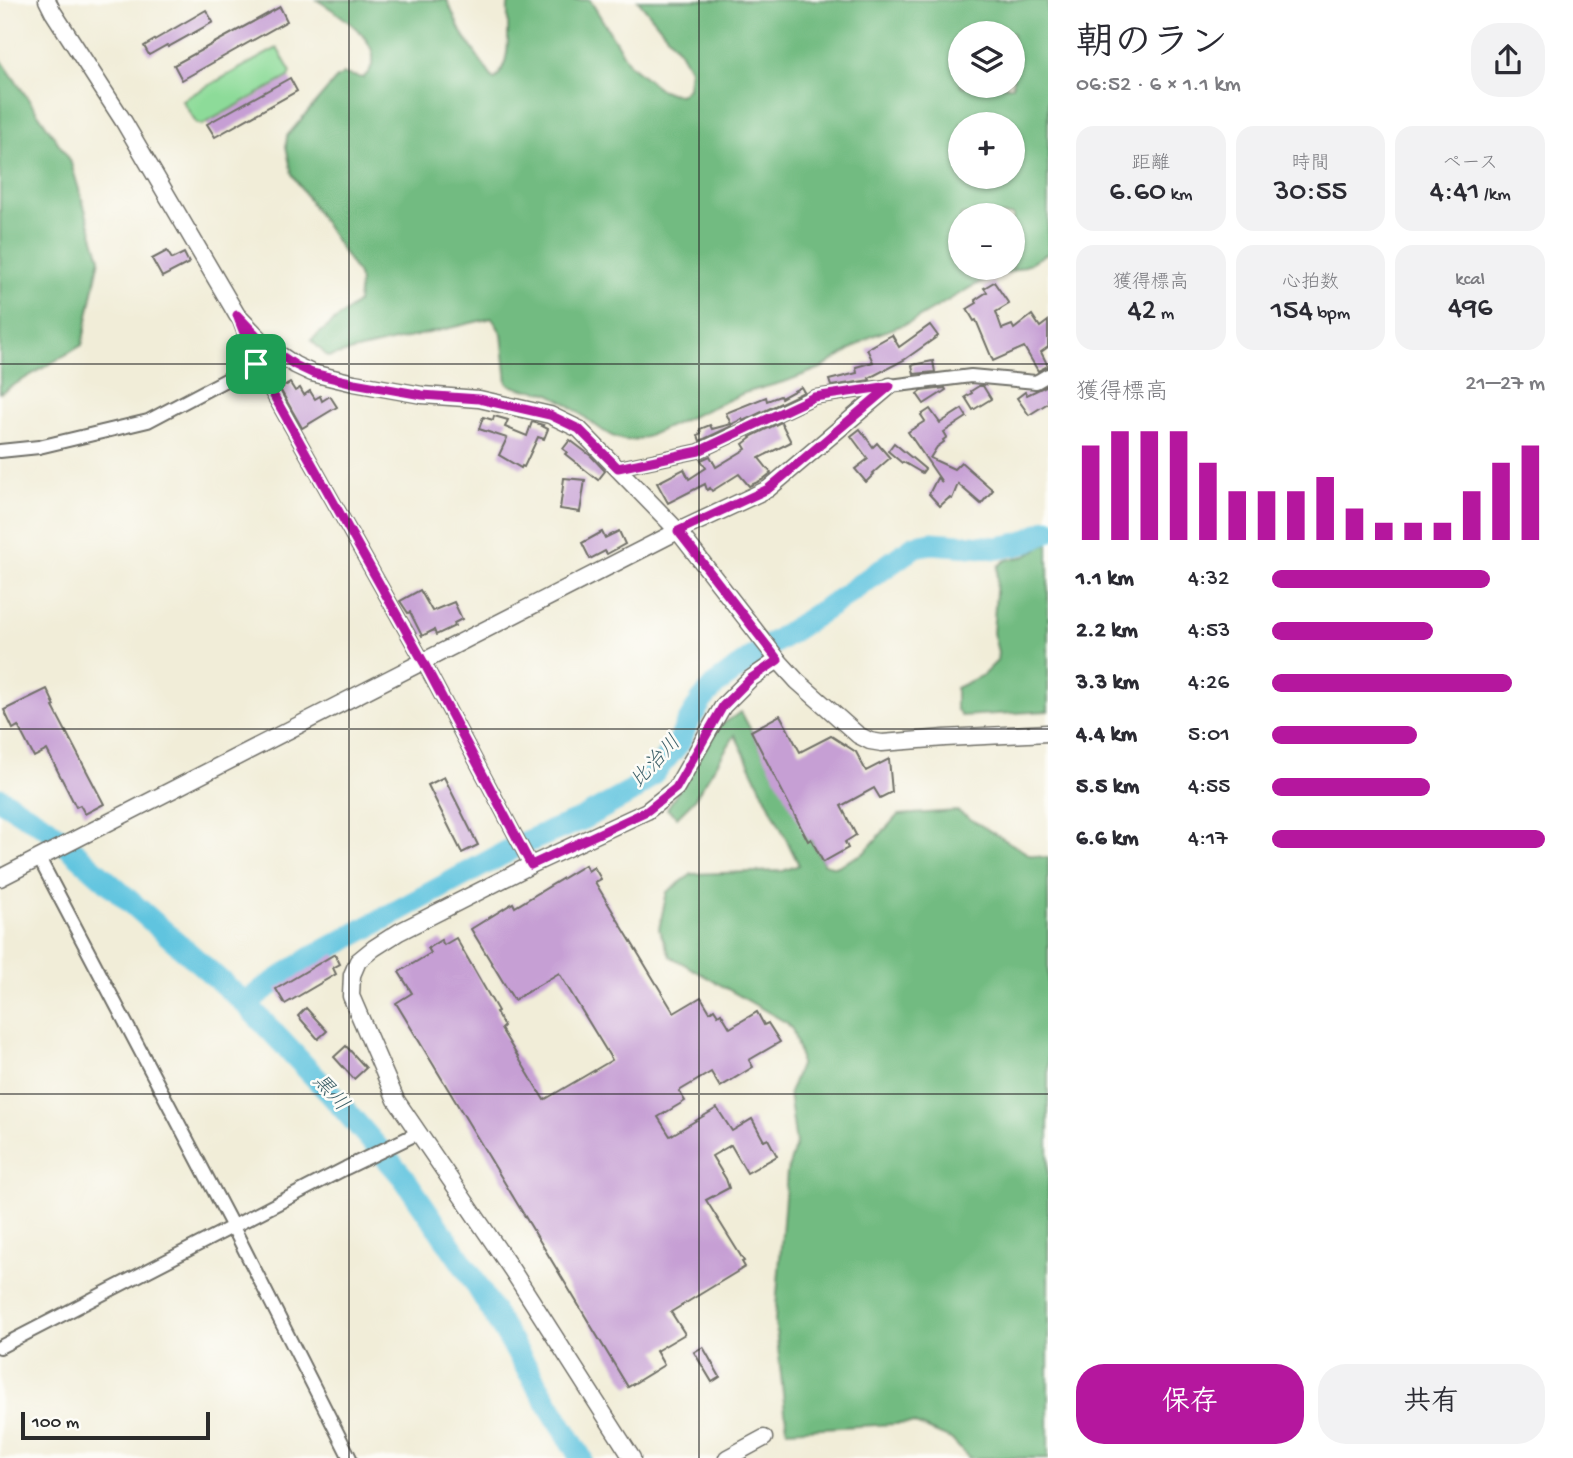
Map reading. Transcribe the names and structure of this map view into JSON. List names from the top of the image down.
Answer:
{
  "water": ["比治川", "黒川"],
  "scale_bar": "100 m",
  "page": {
    "heading": ["朝のラン", "06:52 · 6 × 1.1 km"],
    "map_buttons": ["+", "−"],
    "stats": [
      ["距離", "6.60 km"],
      ["時間", "30:55"],
      ["ペース", "4:41 /km"],
      ["獲得標高", "42 m"],
      ["心拍数", "154 bpm"],
      ["kcal", "496"]
    ],
    "chart": ["獲得標高", "21–27 m"],
    "list": [
      {
        "name": "1.1 km",
        "note": "4:32"
      },
      {
        "name": "2.2 km",
        "note": "4:53"
      },
      {
        "name": "3.3 km",
        "note": "4:26"
      },
      {
        "name": "4.4 km",
        "note": "5:01"
      },
      {
        "name": "5.5 km",
        "note": "4:55"
      },
      {
        "name": "6.6 km",
        "note": "4:17"
      }
    ],
    "buttons": ["保存", "共有"],
    "scale": "100 m"
  }
}
